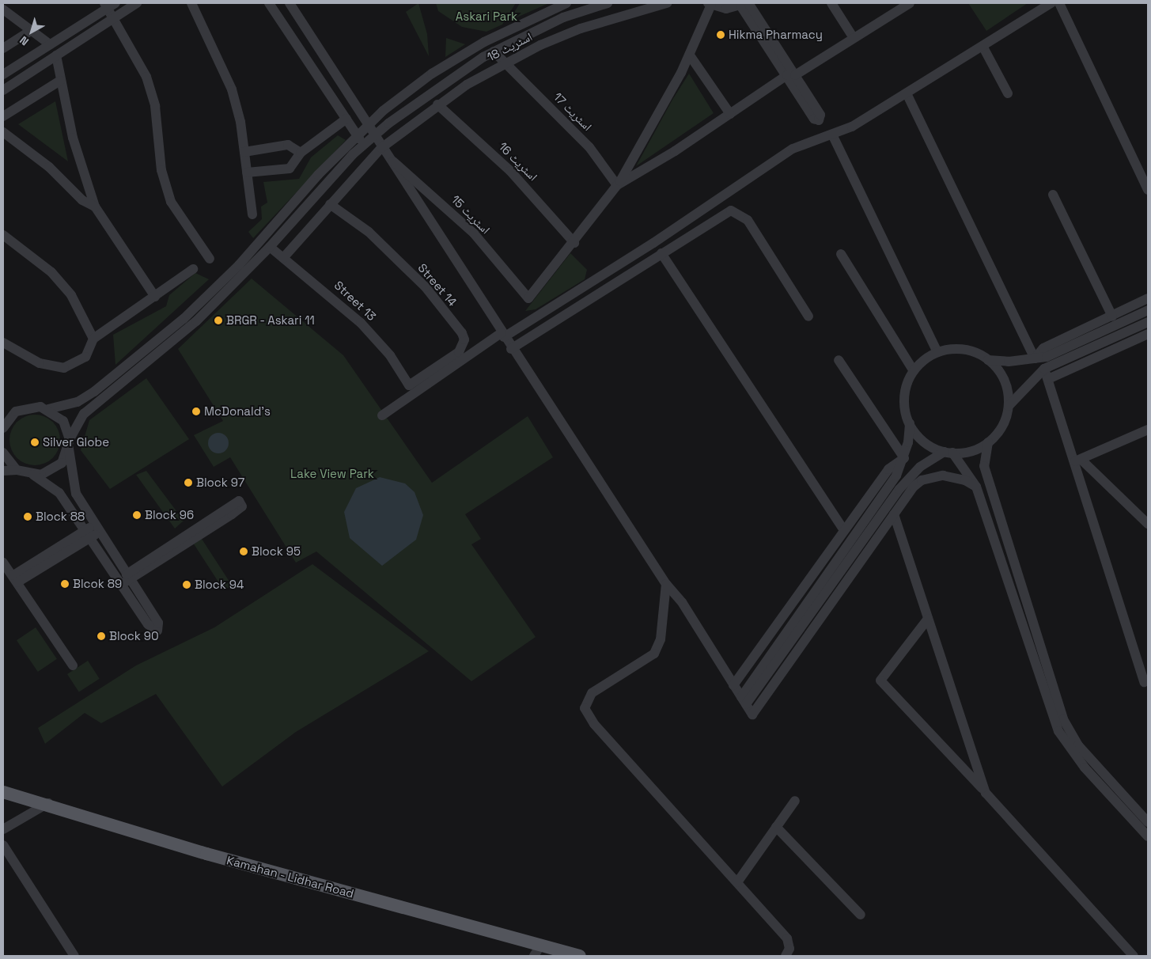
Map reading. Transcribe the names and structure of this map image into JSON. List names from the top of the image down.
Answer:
{
  "streets": {
    "main road": ["Kamahan - Lidhar Road"],
    "street": [
      "اسٹریٹ 18",
      "اسٹریٹ 17",
      "اسٹریٹ 16",
      "اسٹریٹ 15",
      "Street 14",
      "Street 13"
    ]
  },
  "crossings": [
    ["اسٹریٹ 18", "اسٹریٹ 17"],
    ["اسٹریٹ 18", "اسٹریٹ 16"],
    ["اسٹریٹ 18", "اسٹریٹ 15"],
    ["اسٹریٹ 18", "Street 14"],
    ["اسٹریٹ 18", "Street 13"],
    ["اسٹریٹ 16", "اسٹریٹ 15"],
    ["Street 14", "Street 13"]
  ],
  "parks": ["Askari Park", "Lake View Park"],
  "places": [
    "Hikma Pharmacy",
    "BRGR - Askari 11",
    "McDonald's",
    "Silver Globe",
    "Block 97",
    "Block 96",
    "Block 88",
    "Block 95",
    "Blcok 89",
    "Block 94",
    "Block 90"
  ],
  "north": "bottom left"
}
